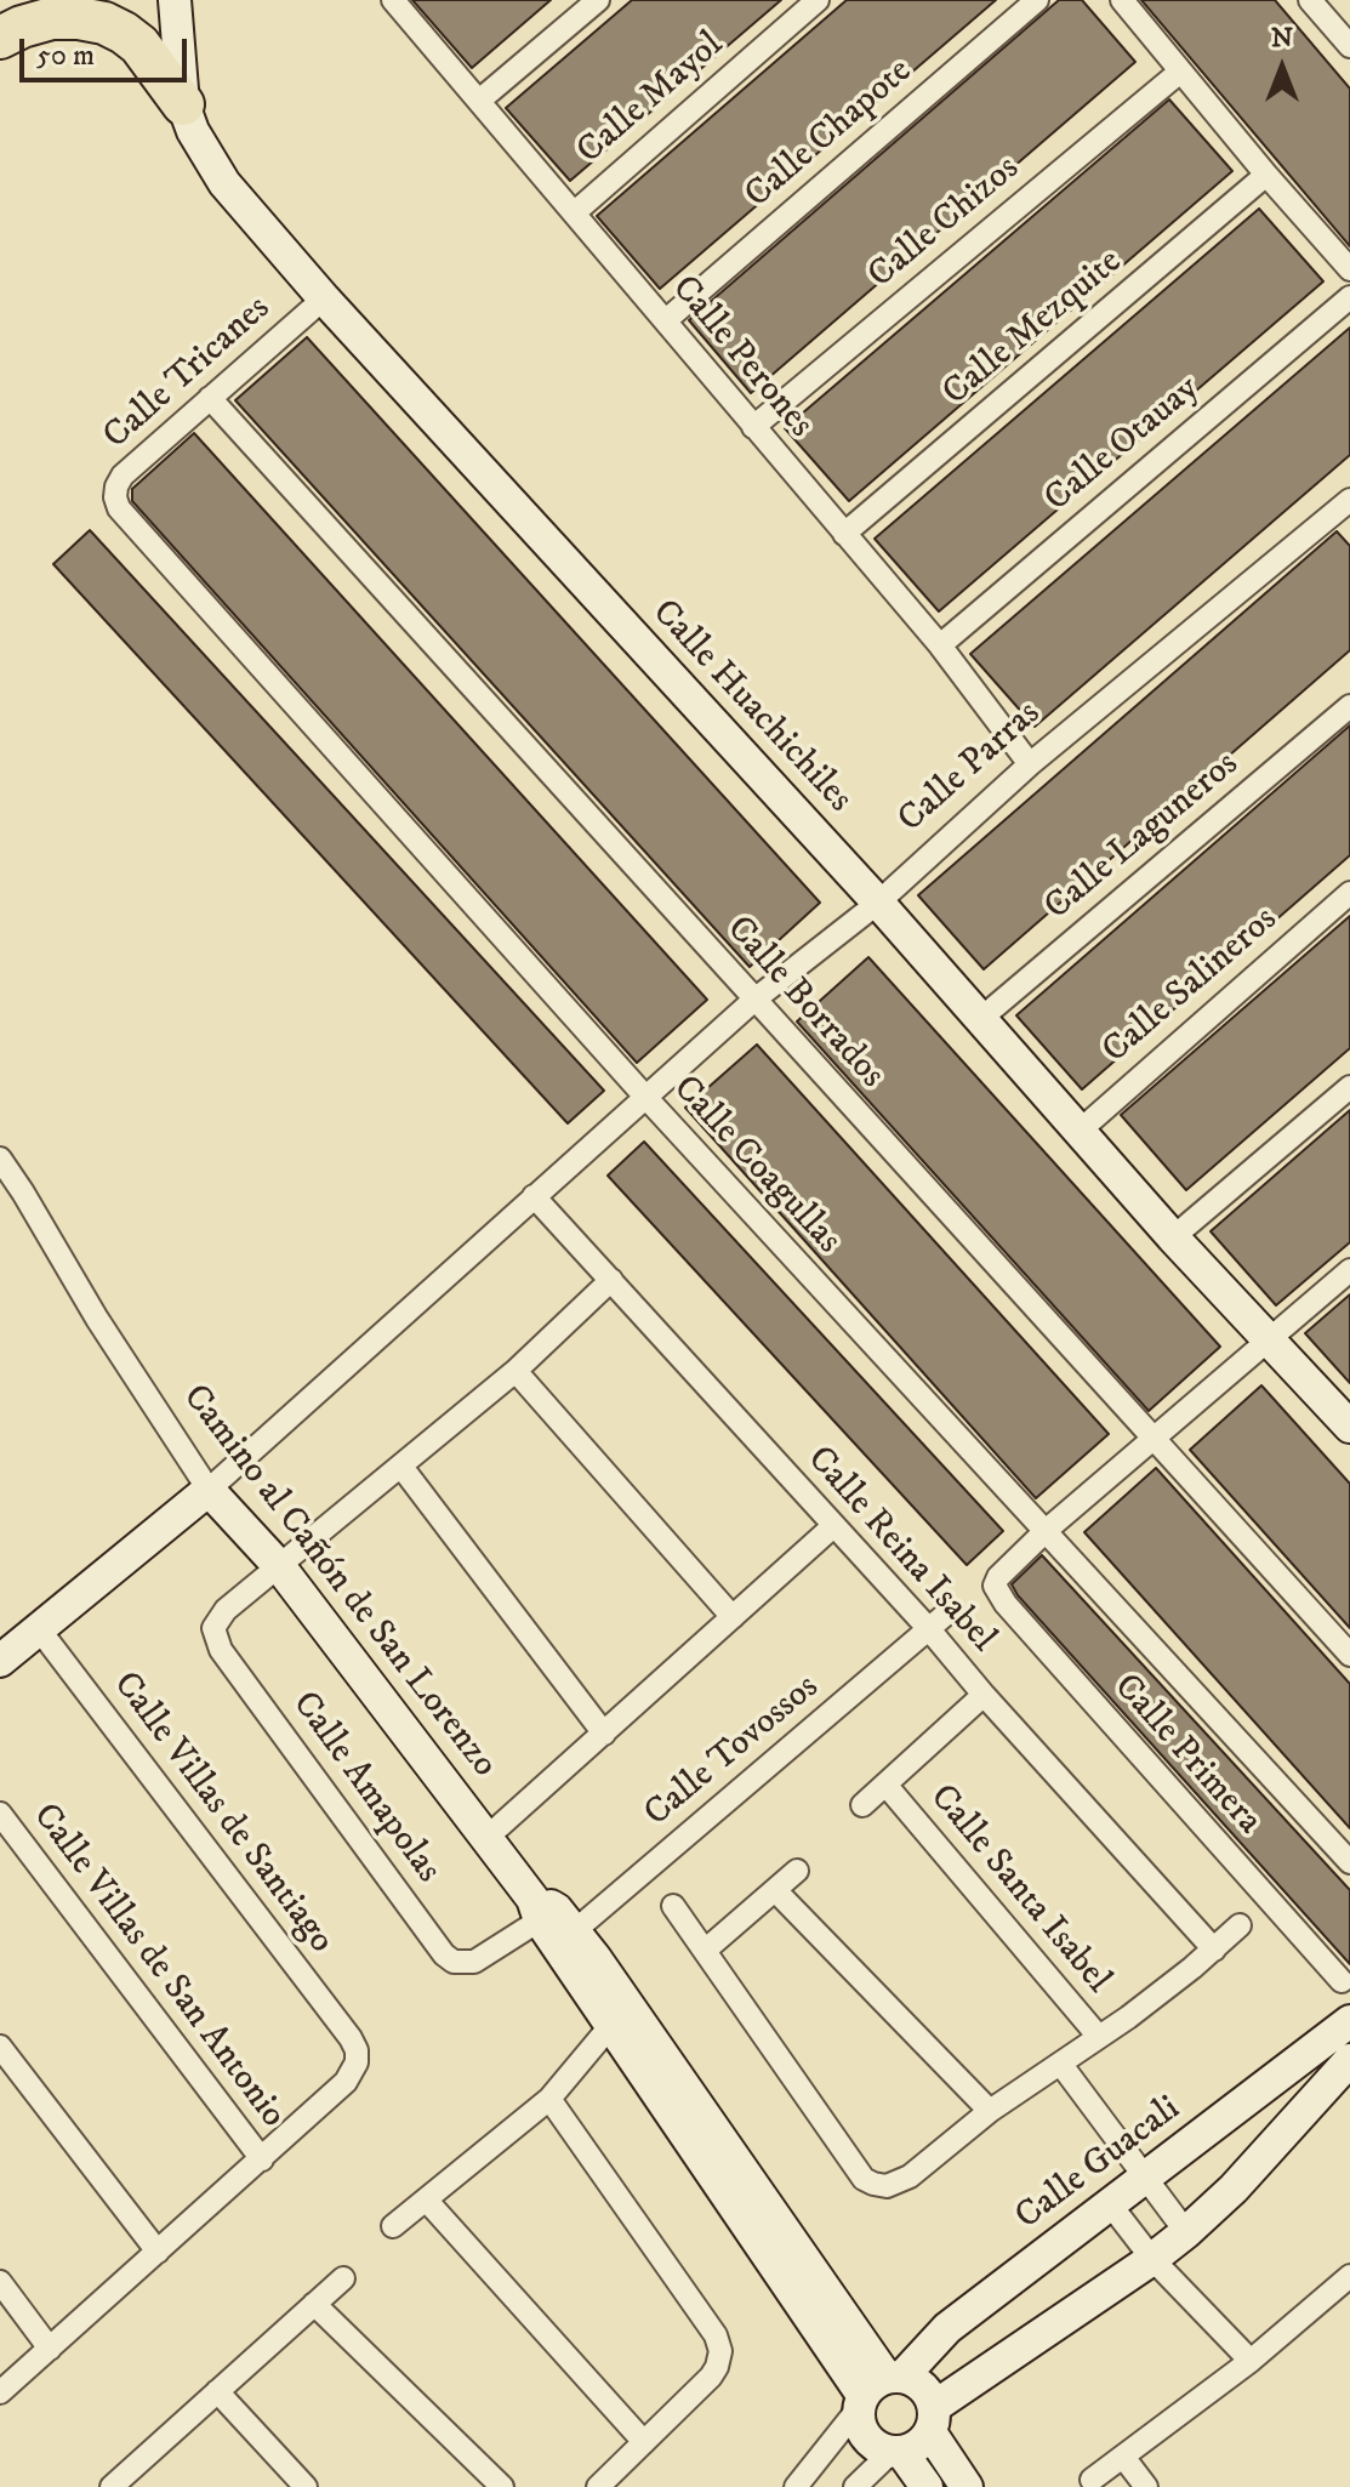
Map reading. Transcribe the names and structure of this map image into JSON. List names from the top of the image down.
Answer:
{
  "streets": {
    "street": [
      "Calle Mayol",
      "Calle Chapote",
      "Calle Chizos",
      "Calle Mezquite",
      "Calle Perones",
      "Calle Tricanes",
      "Calle Otauay",
      "Calle Huachichiles",
      "Calle Parras",
      "Calle Laguneros",
      "Calle Salineros",
      "Calle Borrados",
      "Calle Coagullas",
      "Calle Reina Isabel",
      "Camino al Cañón de San Lorenzo",
      "Calle Tovossos",
      "Calle Primera",
      "Calle Amapolas",
      "Calle Villas de Santiago",
      "Calle Santa Isabel",
      "Calle Villas de San Antonio",
      "Calle Guacali"
    ]
  },
  "crossings": [
    ["Calle Mayol", "Calle Perones"],
    ["Calle Chapote", "Calle Perones"],
    ["Calle Chizos", "Calle Perones"],
    ["Calle Mezquite", "Calle Perones"],
    ["Calle Perones", "Calle Otauay"],
    ["Calle Perones", "Calle Parras"],
    ["Calle Tricanes", "Calle Huachichiles"],
    ["Calle Tricanes", "Calle Borrados"],
    ["Calle Tricanes", "Calle Coagullas"],
    ["Calle Huachichiles", "Calle Parras"],
    ["Calle Huachichiles", "Calle Laguneros"],
    ["Calle Huachichiles", "Calle Salineros"],
    ["Calle Parras", "Calle Borrados"],
    ["Calle Parras", "Calle Coagullas"],
    ["Calle Parras", "Calle Reina Isabel"],
    ["Calle Parras", "Camino al Cañón de San Lorenzo"],
    ["Calle Coagullas", "Calle Primera"],
    ["Calle Reina Isabel", "Calle Tovossos"],
    ["Calle Reina Isabel", "Calle Santa Isabel"],
    ["Camino al Cañón de San Lorenzo", "Calle Tovossos"],
    ["Camino al Cañón de San Lorenzo", "Calle Amapolas"],
    ["Camino al Cañón de San Lorenzo", "Calle Guacali"],
    ["Calle Tovossos", "Calle Amapolas"],
    ["Calle Villas de Santiago", "Calle Villas de San Antonio"]
  ],
  "scale_bar": "50 m",
  "north": "top"
}
